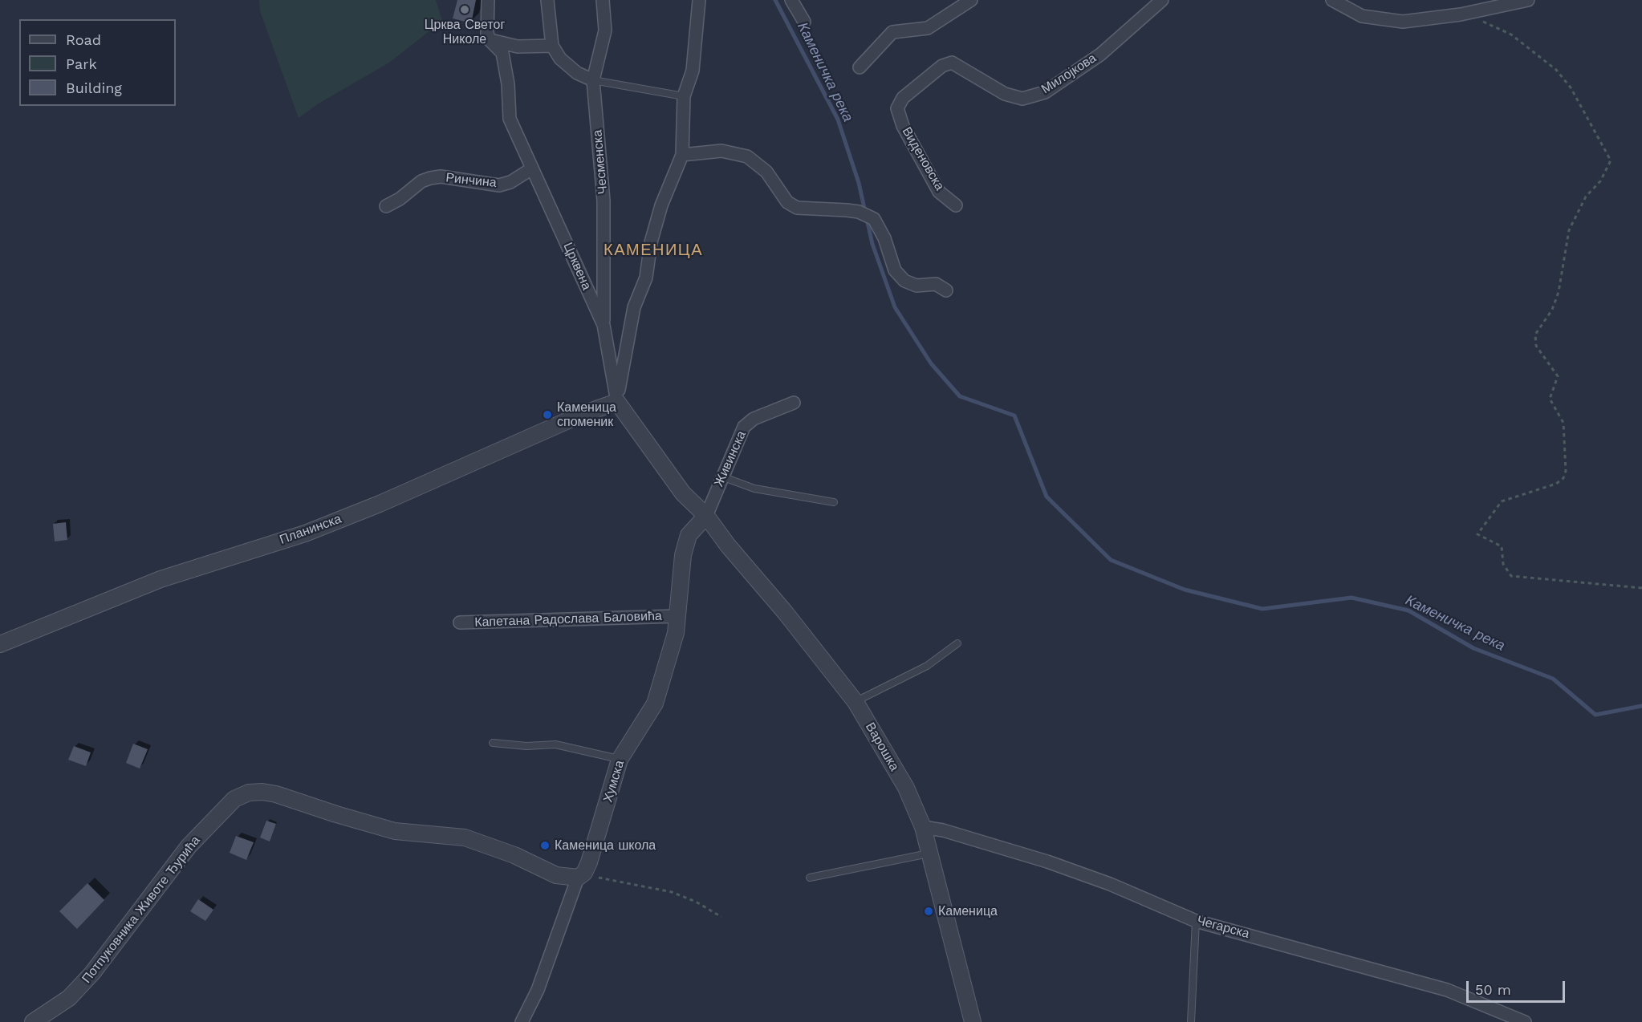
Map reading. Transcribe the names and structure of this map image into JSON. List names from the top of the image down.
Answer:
{
  "streets": {
    "street": [
      "Милојкова",
      "Виденовска",
      "Чесменска",
      "Ринчина",
      "Црквена",
      "Живинска",
      "Планинска",
      "Капетана Радослава Баловића",
      "Варошка",
      "Хумска",
      "Потпуковника Животе Ђурића",
      "Чегарска"
    ]
  },
  "crossings": [
    ["Милојкова", "Виденовска"],
    ["Чесменска", "Црквена"],
    ["Ринчина", "Црквена"],
    ["Црквена", "Живинска"],
    ["Црквена", "Планинска"],
    ["Црквена", "Варошка"],
    ["Црквена", "Хумска"],
    ["Живинска", "Варошка"],
    ["Живинска", "Хумска"],
    ["Капетана Радослава Баловића", "Хумска"],
    ["Варошка", "Хумска"],
    ["Варошка", "Чегарска"],
    ["Хумска", "Потпуковника Животе Ђурића"]
  ],
  "districts": ["КАМЕНИЦА"],
  "water": ["Каменичка река"],
  "places": [
    "Црква Светог Николе",
    "Каменица споменик",
    "Каменица школа",
    "Каменица"
  ],
  "legend": ["Road", "Park", "Building"],
  "scale_bar": "50 m"
}
